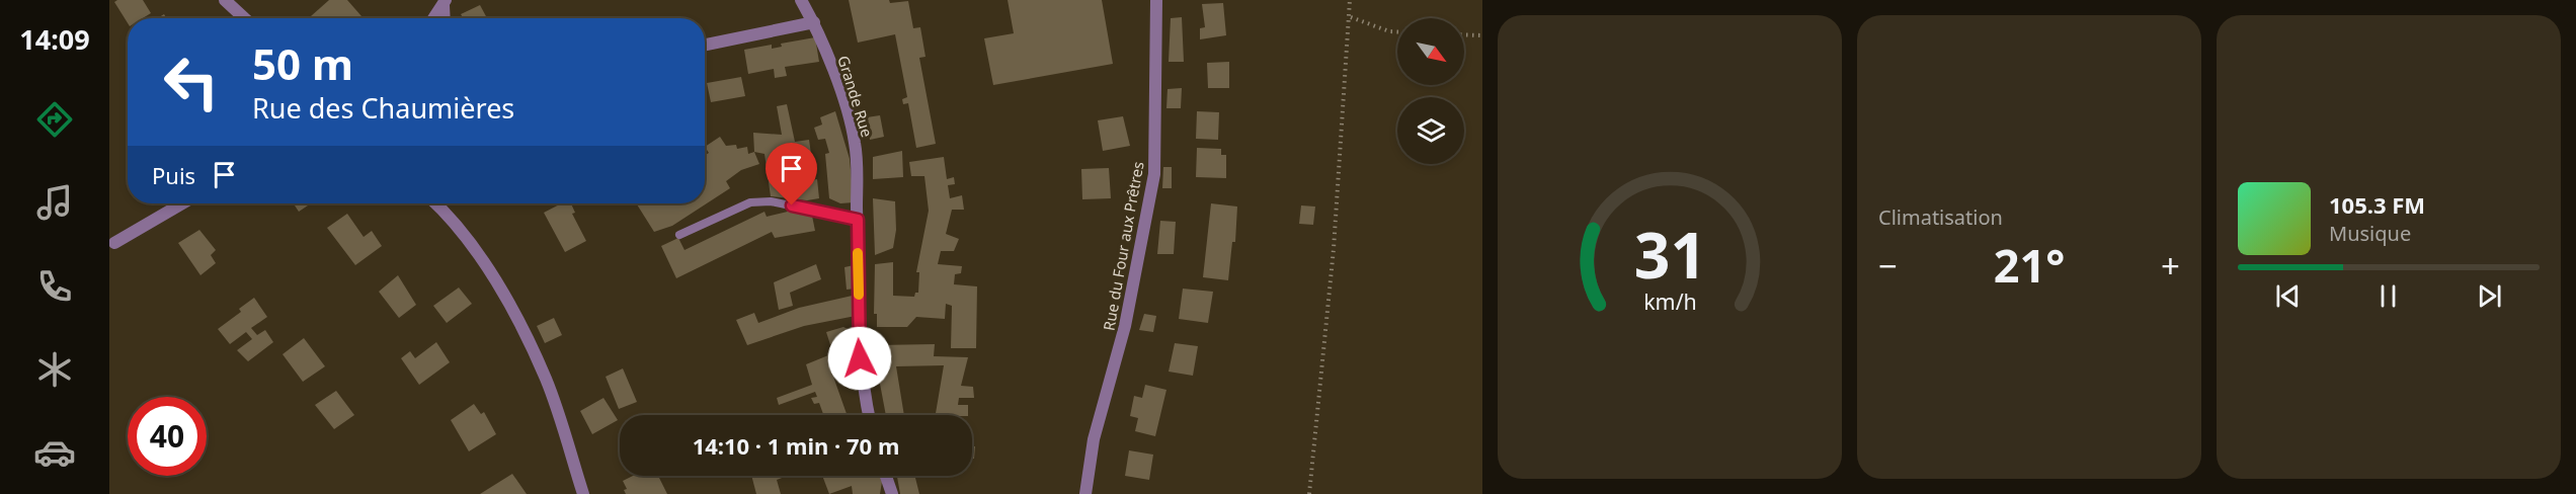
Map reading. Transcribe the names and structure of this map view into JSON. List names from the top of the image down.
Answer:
{
  "streets": {
    "street": ["Grande Rue", "Rue du Four aux Prêtres"]
  },
  "north": "bottom right",
  "page": {
    "tabs": "14:09",
    "tile": "Climatisation",
    "turn": ["50 m", "Rue des Chaumières"],
    "then": "Puis",
    "song": ["105.3 FM", "Musique"],
    "heat": ["−", "21°", "+"],
    "limit": "40",
    "trip": "14:10 · 1 min · 70 m",
    "gauge": ["31", "km/h"]
  }
}
